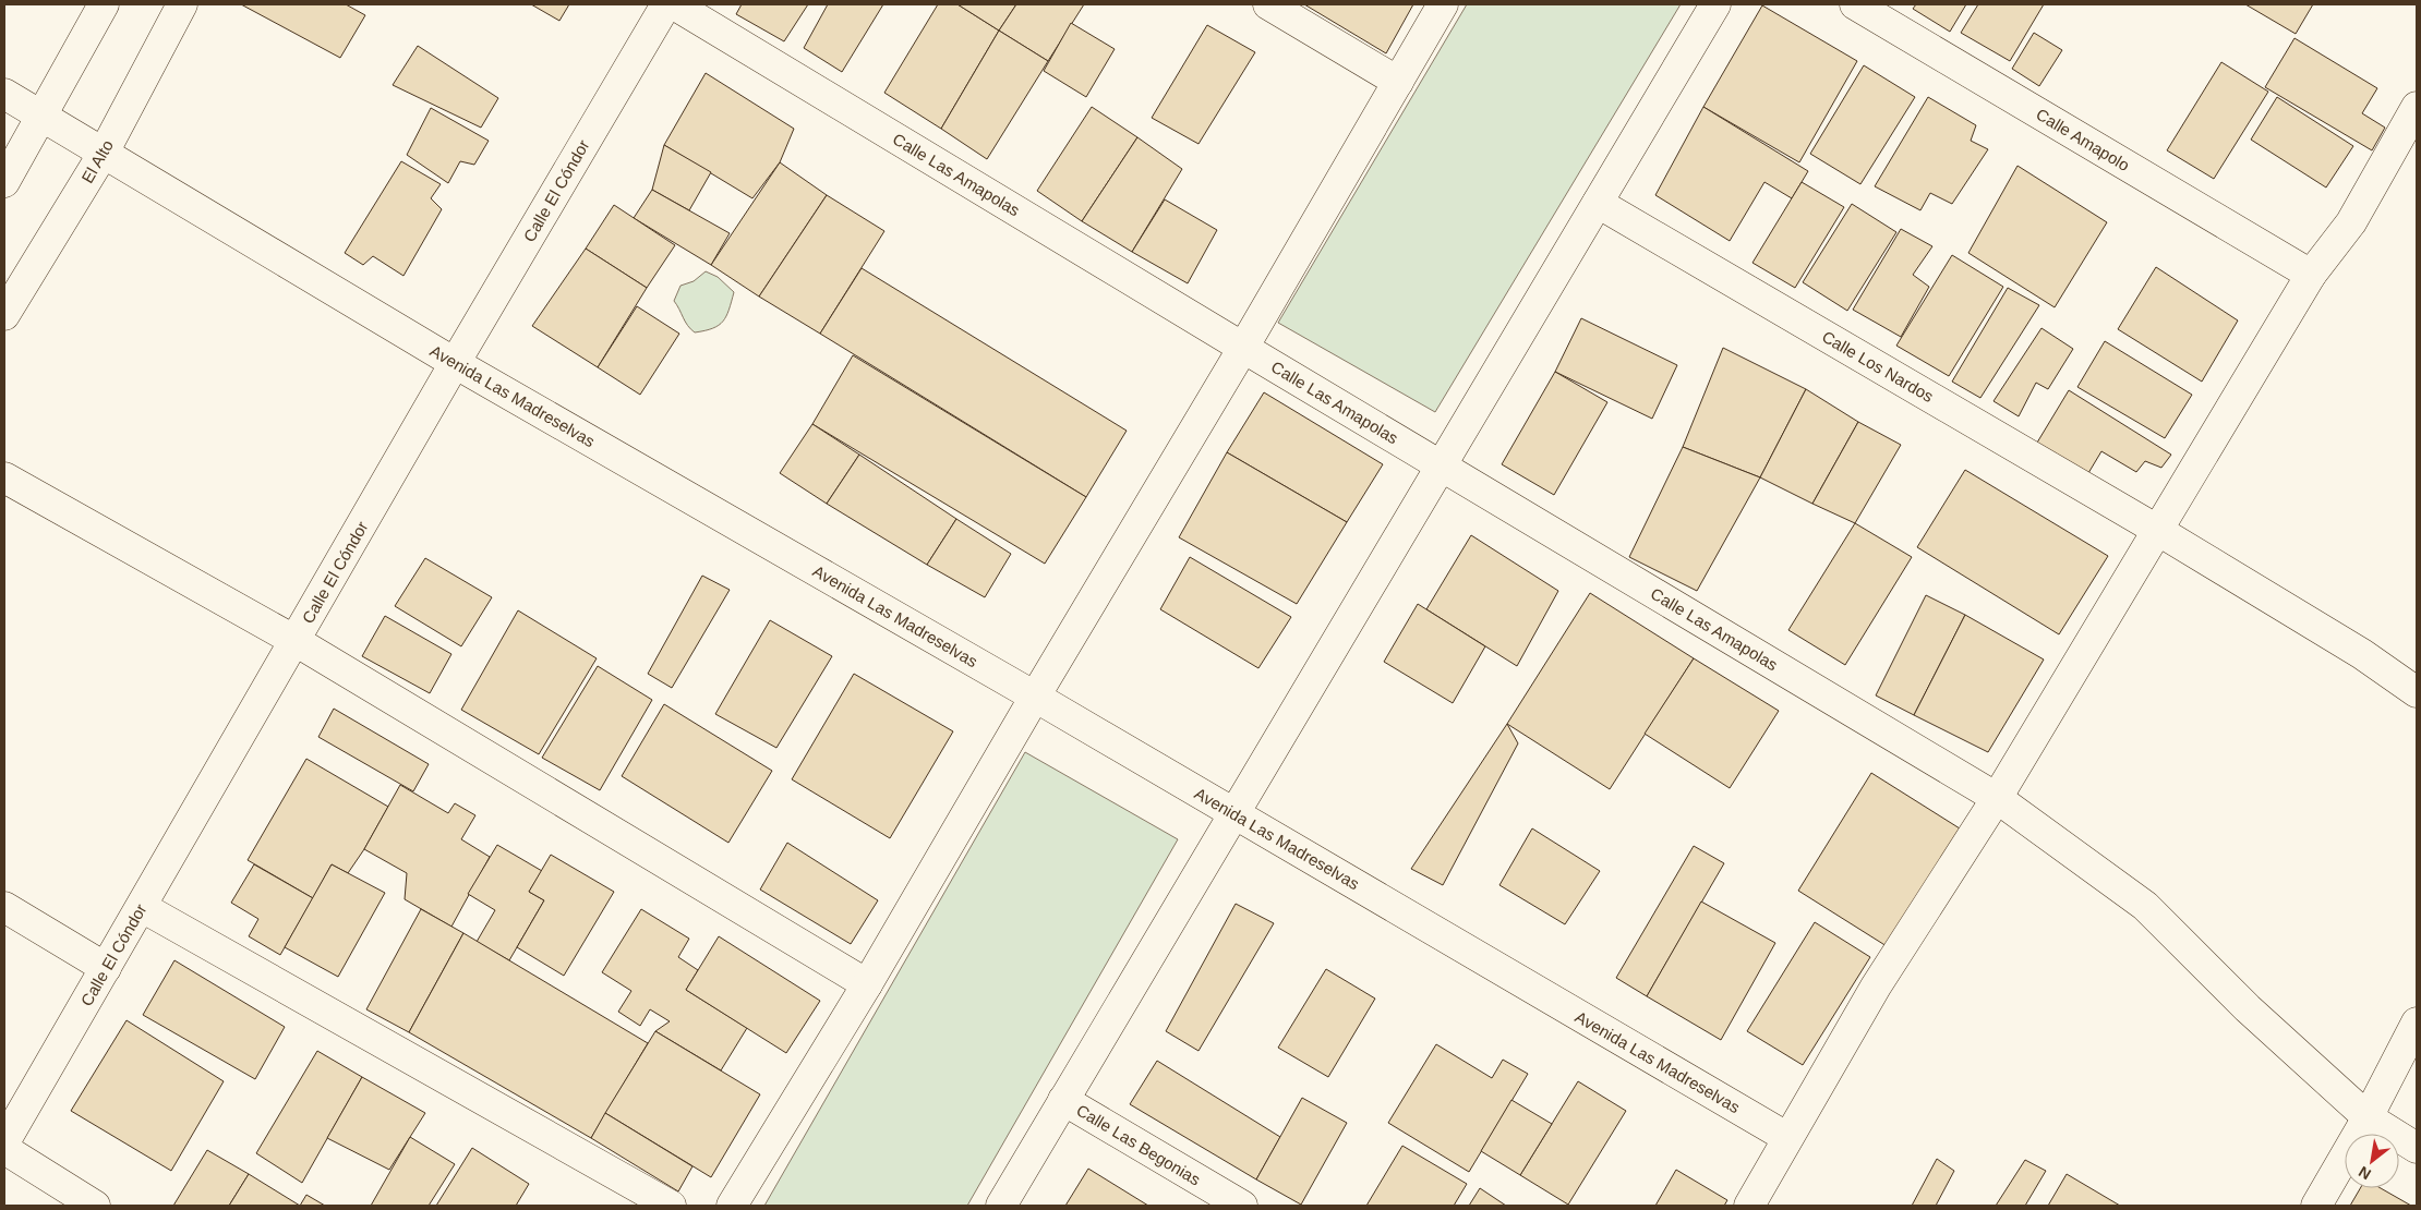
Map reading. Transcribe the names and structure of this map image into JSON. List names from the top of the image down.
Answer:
{
  "streets": {
    "street": [
      "Calle Amapolo",
      "El Alto",
      "Calle Las Amapolas",
      "Calle El Cóndor",
      "Calle Los Nardos",
      "Avenida Las Madreselvas",
      "Calle Las Begonias"
    ]
  },
  "crossings": [
    ["El Alto", "Avenida Las Madreselvas"],
    ["Calle El Cóndor", "Avenida Las Madreselvas"]
  ],
  "north": "bottom left"
}
